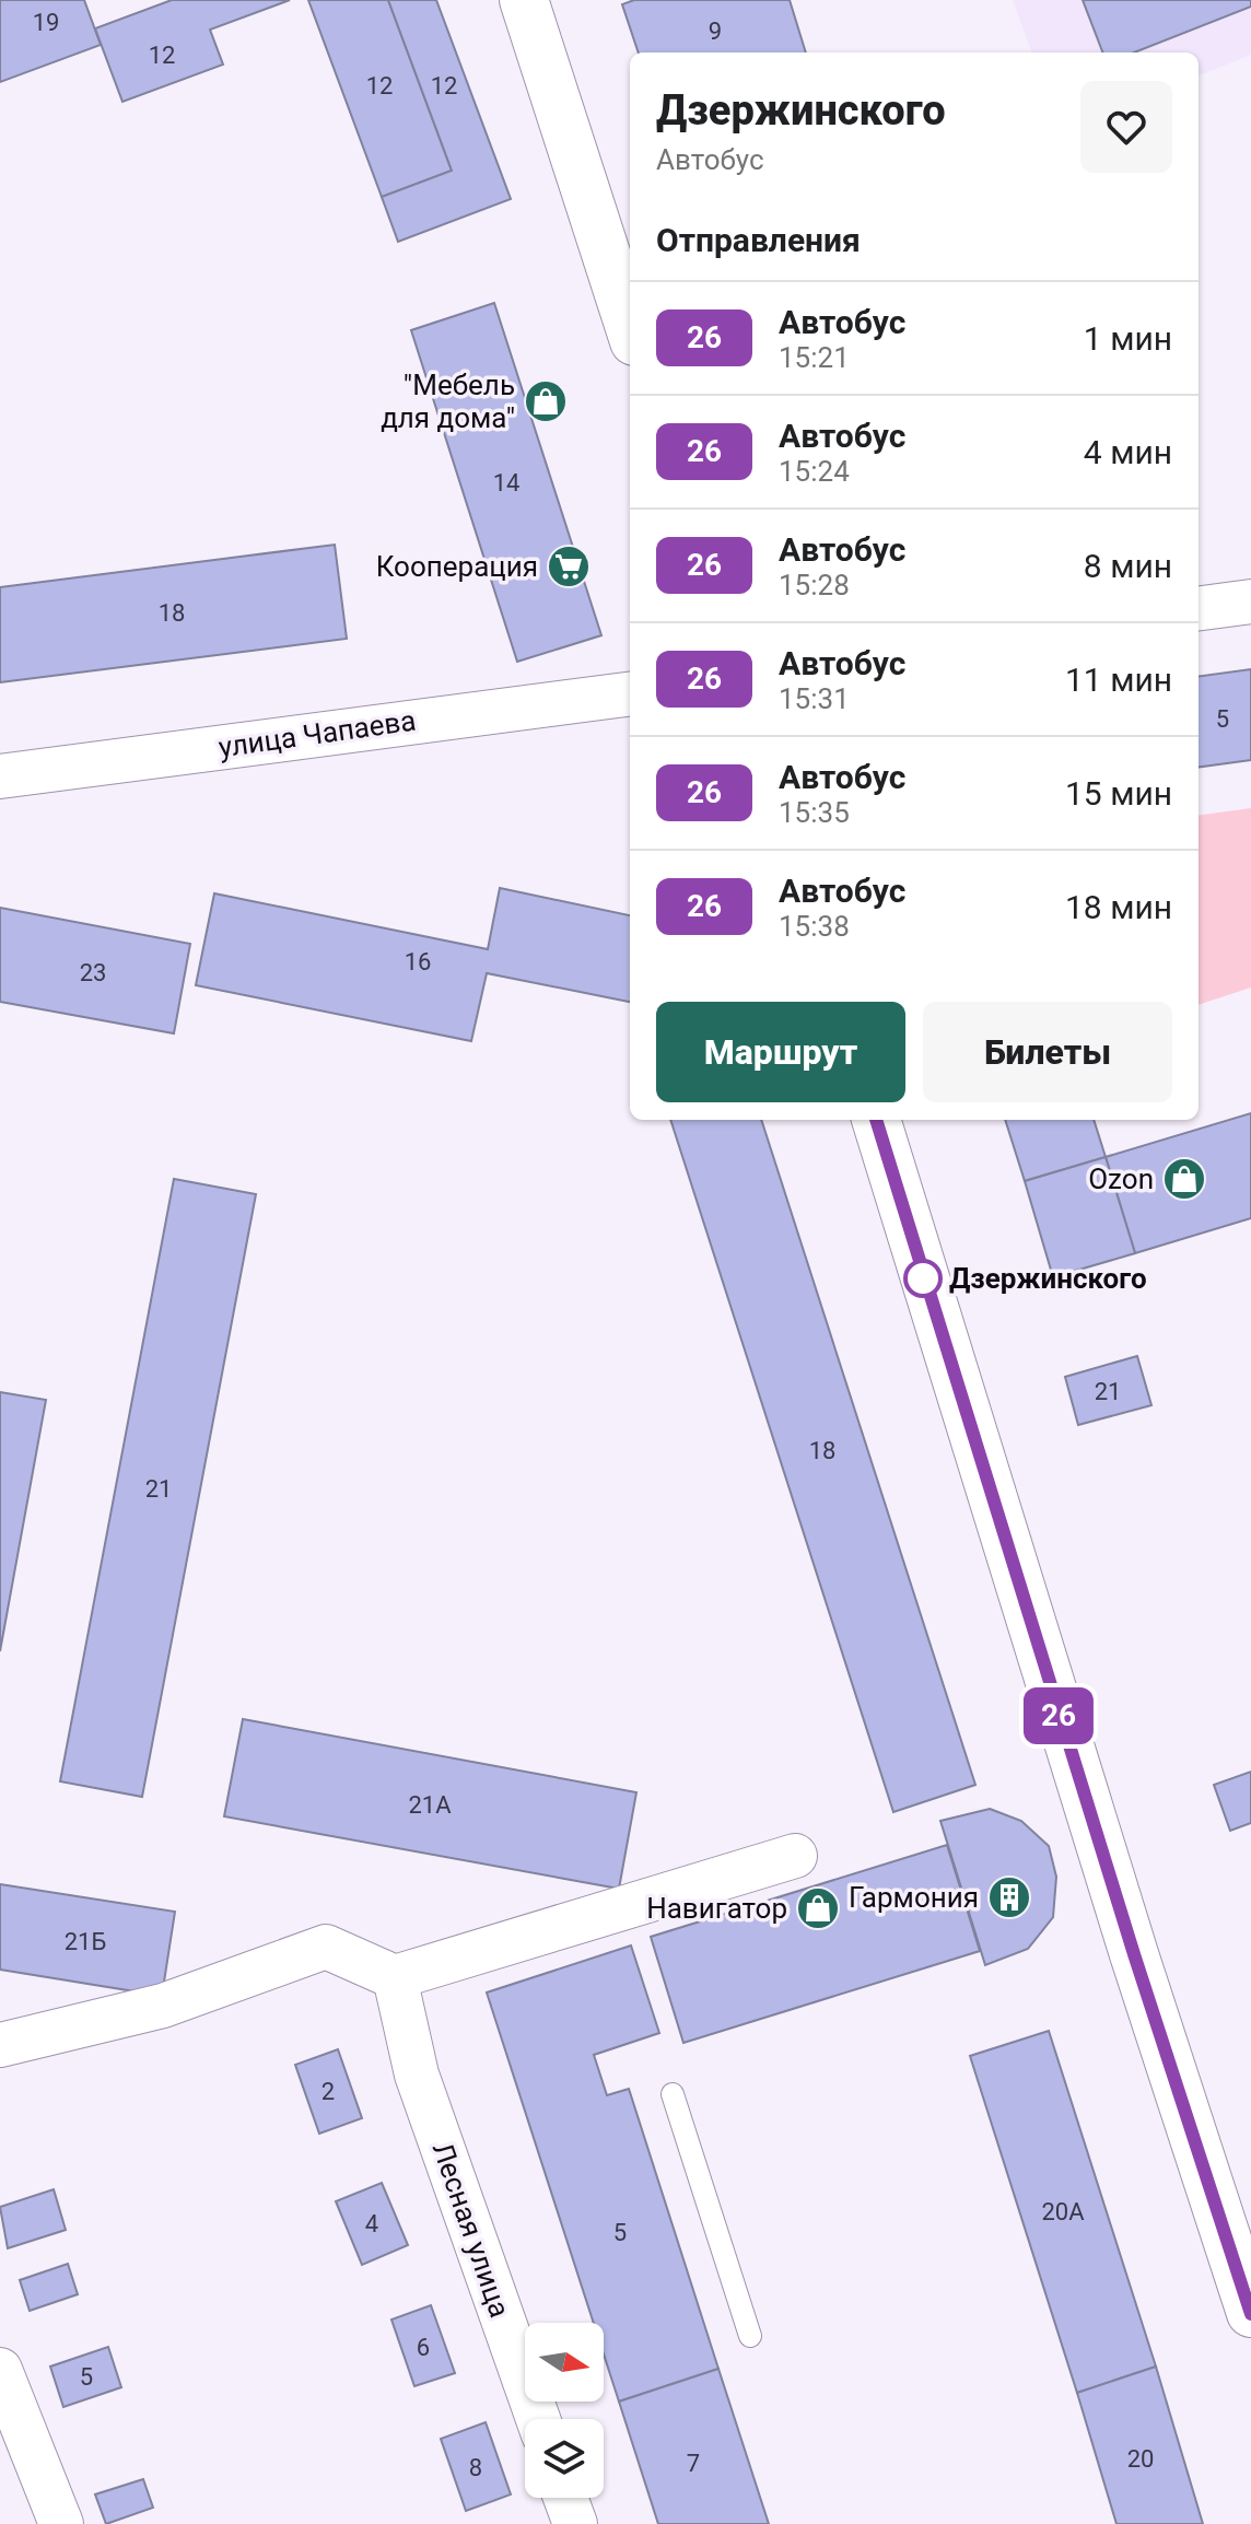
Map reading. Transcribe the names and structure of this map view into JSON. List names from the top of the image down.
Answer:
{
  "streets": {
    "street": ["улица Чапаева", "Лесная улица"]
  },
  "places": {
    "shop": ["\"Мебель для дома\"", "Ozon", "Навигатор"],
    "supermarket": ["Кооперация"],
    "other": ["Дзержинского"],
    "building": ["Гармония"]
  },
  "lines": ["bus line 26"],
  "house_numbers": [
    "19",
    "9",
    "12",
    "12",
    "12",
    "14",
    "18",
    "5",
    "16",
    "23",
    "21",
    "18",
    "21",
    "21А",
    "21Б",
    "2",
    "20А",
    "4",
    "5",
    "6",
    "5",
    "20",
    "7",
    "8"
  ],
  "north": "right",
  "page": {
    "on_map": "26",
    "heading": [
      ["Дзержинского", "Автобус"],
      "Отправления"
    ],
    "list": [
      {
        "mark": "26",
        "name": "Автобус",
        "note": "15:21",
        "value": "1 мин"
      },
      {
        "mark": "26",
        "name": "Автобус",
        "note": "15:24",
        "value": "4 мин"
      },
      {
        "mark": "26",
        "name": "Автобус",
        "note": "15:28",
        "value": "8 мин"
      },
      {
        "mark": "26",
        "name": "Автобус",
        "note": "15:31",
        "value": "11 мин"
      },
      {
        "mark": "26",
        "name": "Автобус",
        "note": "15:35",
        "value": "15 мин"
      },
      {
        "mark": "26",
        "name": "Автобус",
        "note": "15:38",
        "value": "18 мин"
      }
    ],
    "buttons": ["Маршрут", "Билеты"]
  }
}
